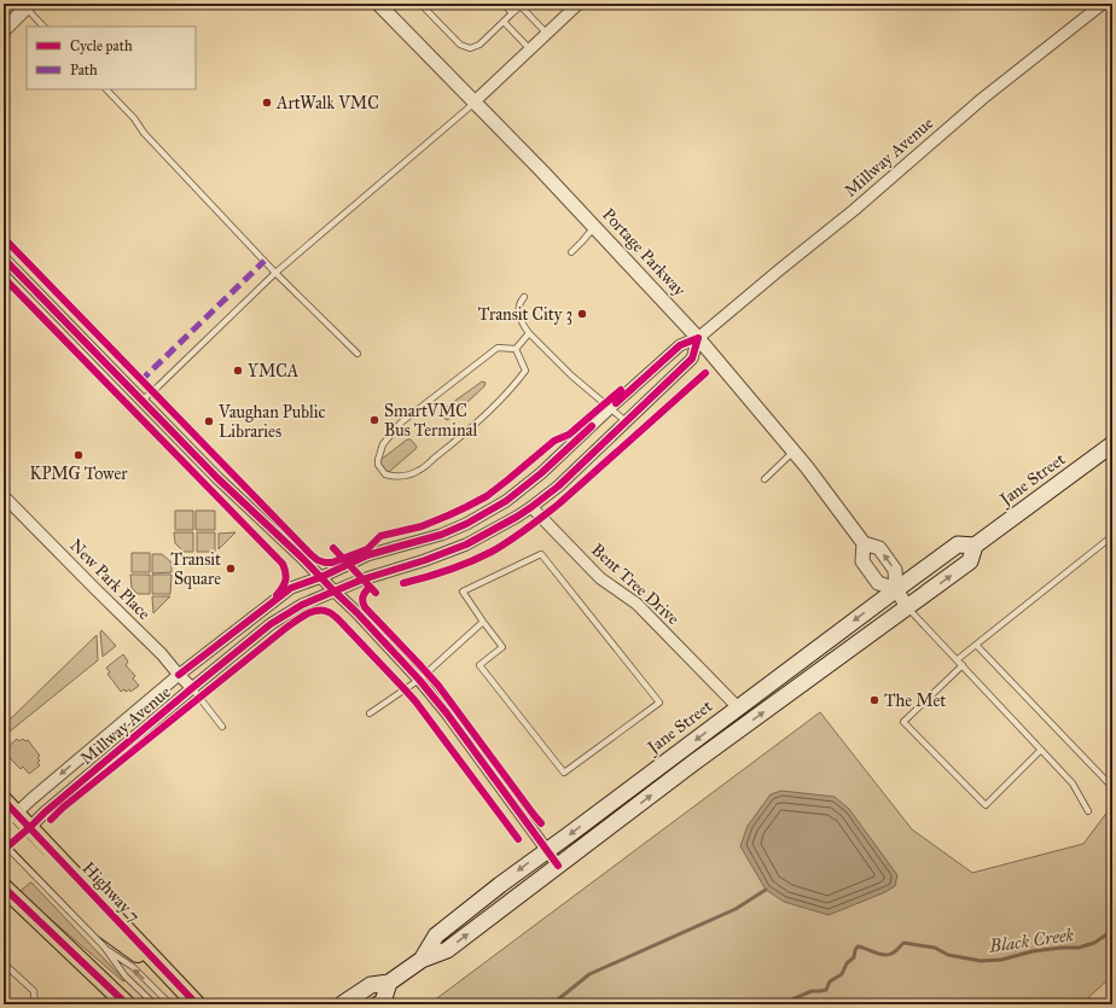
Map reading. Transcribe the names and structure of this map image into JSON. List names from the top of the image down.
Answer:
{
  "streets": {
    "main road": ["Jane Street", "Highway 7"],
    "street": [
      "Millway Avenue",
      "Portage Parkway",
      "New Park Place",
      "Bent Tree Drive"
    ]
  },
  "crossings": [
    ["Millway Avenue", "Portage Parkway"],
    ["Millway Avenue", "New Park Place"],
    ["Millway Avenue", "Bent Tree Drive"],
    ["Millway Avenue", "Highway 7"],
    ["Portage Parkway", "Jane Street"],
    ["Jane Street", "Bent Tree Drive"]
  ],
  "water": ["Black Creek"],
  "places": [
    "ArtWalk VMC",
    "Transit City 3",
    "YMCA",
    "SmartVMC Bus Terminal",
    "Vaughan Public Libraries",
    "KPMG Tower",
    "Transit Square",
    "The Met"
  ],
  "legend": ["Cycle path", "Path"]
}
